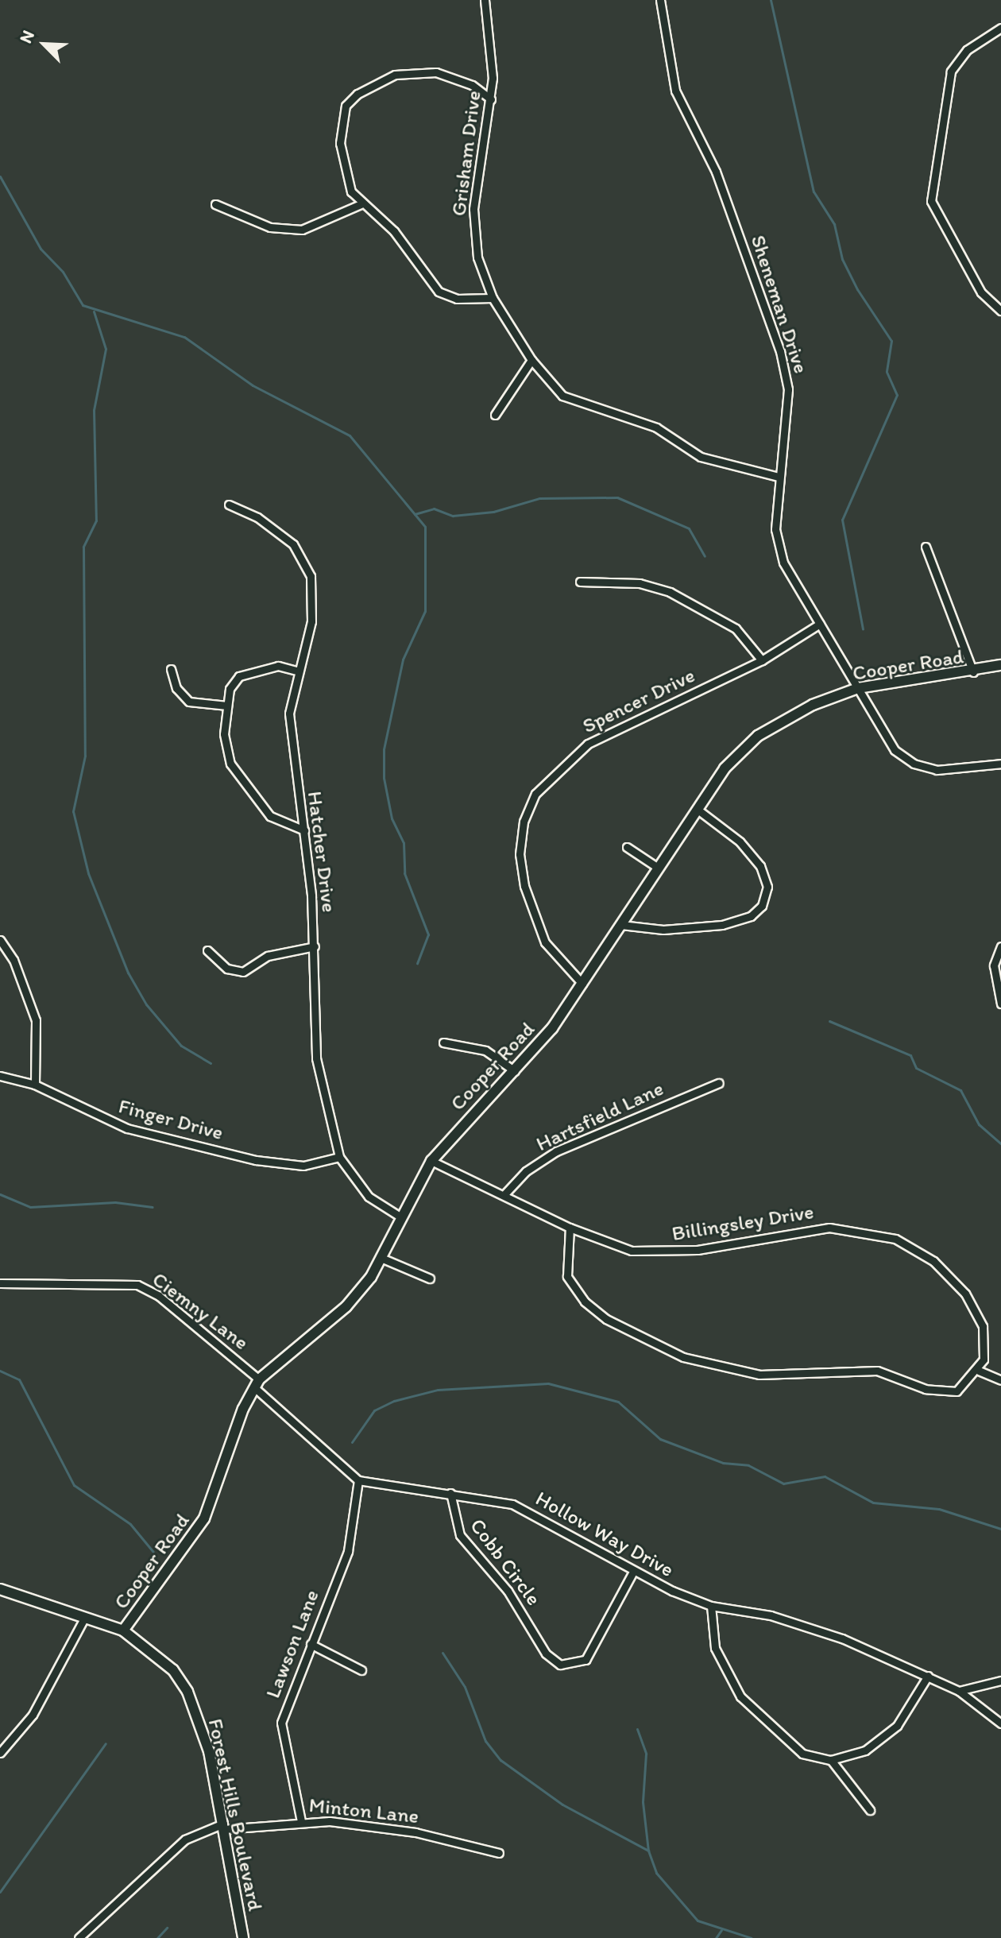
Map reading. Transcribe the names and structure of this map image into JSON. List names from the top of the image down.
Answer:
{
  "streets": {
    "street": [
      "Grisham Drive",
      "Sheneman Drive",
      "Cooper Road",
      "Spencer Drive",
      "Hatcher Drive",
      "Hartsfield Lane",
      "Finger Drive",
      "Billingsley Drive",
      "Ciemny Lane",
      "Hollow Way Drive",
      "Cobb Circle",
      "Lawson Lane",
      "Minton Lane",
      "Forest Hills Boulevard"
    ]
  },
  "crossings": [
    ["Grisham Drive", "Sheneman Drive"],
    ["Sheneman Drive", "Cooper Road"],
    ["Sheneman Drive", "Spencer Drive"],
    ["Cooper Road", "Spencer Drive"],
    ["Cooper Road", "Hatcher Drive"],
    ["Cooper Road", "Billingsley Drive"],
    ["Cooper Road", "Ciemny Lane"],
    ["Cooper Road", "Forest Hills Boulevard"],
    ["Hatcher Drive", "Finger Drive"],
    ["Hartsfield Lane", "Billingsley Drive"],
    ["Hollow Way Drive", "Cobb Circle"],
    ["Hollow Way Drive", "Lawson Lane"],
    ["Lawson Lane", "Minton Lane"],
    ["Minton Lane", "Forest Hills Boulevard"]
  ],
  "north": "top left"
}
